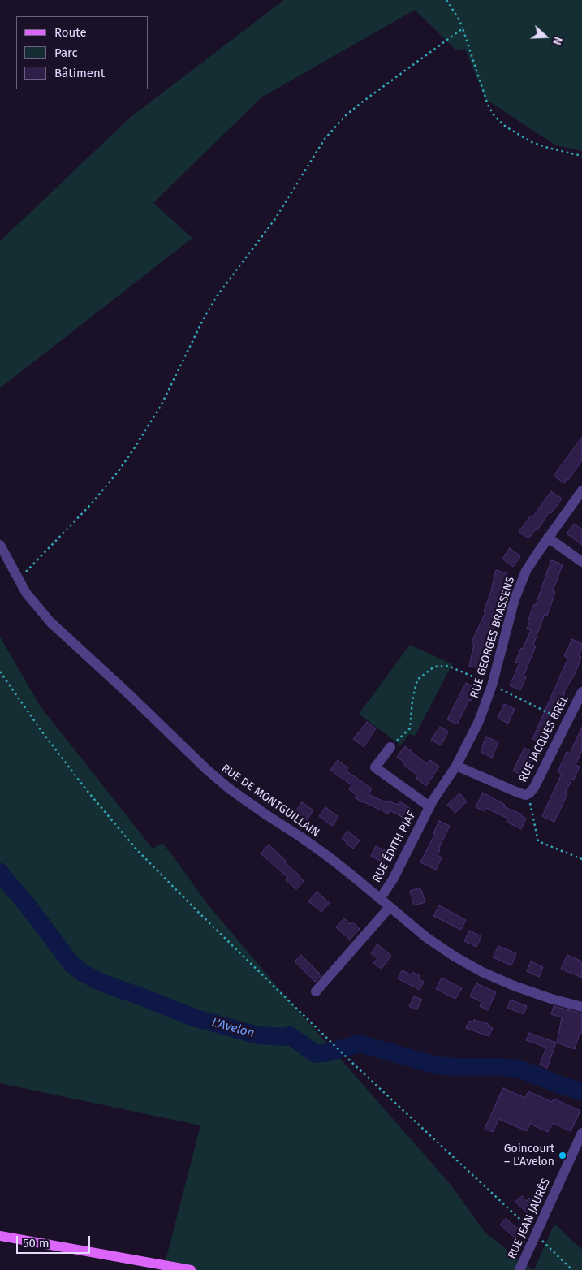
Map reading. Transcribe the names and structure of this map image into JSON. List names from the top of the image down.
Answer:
{
  "streets": {
    "street": [
      "RUE GEORGES BRASSENS",
      "RUE JACQUES BREL",
      "RUE DE MONTGUILLAIN",
      "RUE ÉDITH PIAF",
      "RUE JEAN JAURÈS"
    ]
  },
  "crossings": [
    ["RUE GEORGES BRASSENS", "RUE ÉDITH PIAF"],
    ["RUE DE MONTGUILLAIN", "RUE ÉDITH PIAF"]
  ],
  "water": ["L'Avelon"],
  "places": ["Goincourt – L'Avelon"],
  "legend": ["Route", "Parc", "Bâtiment"],
  "scale_bar": "50 m",
  "north": "right"
}
